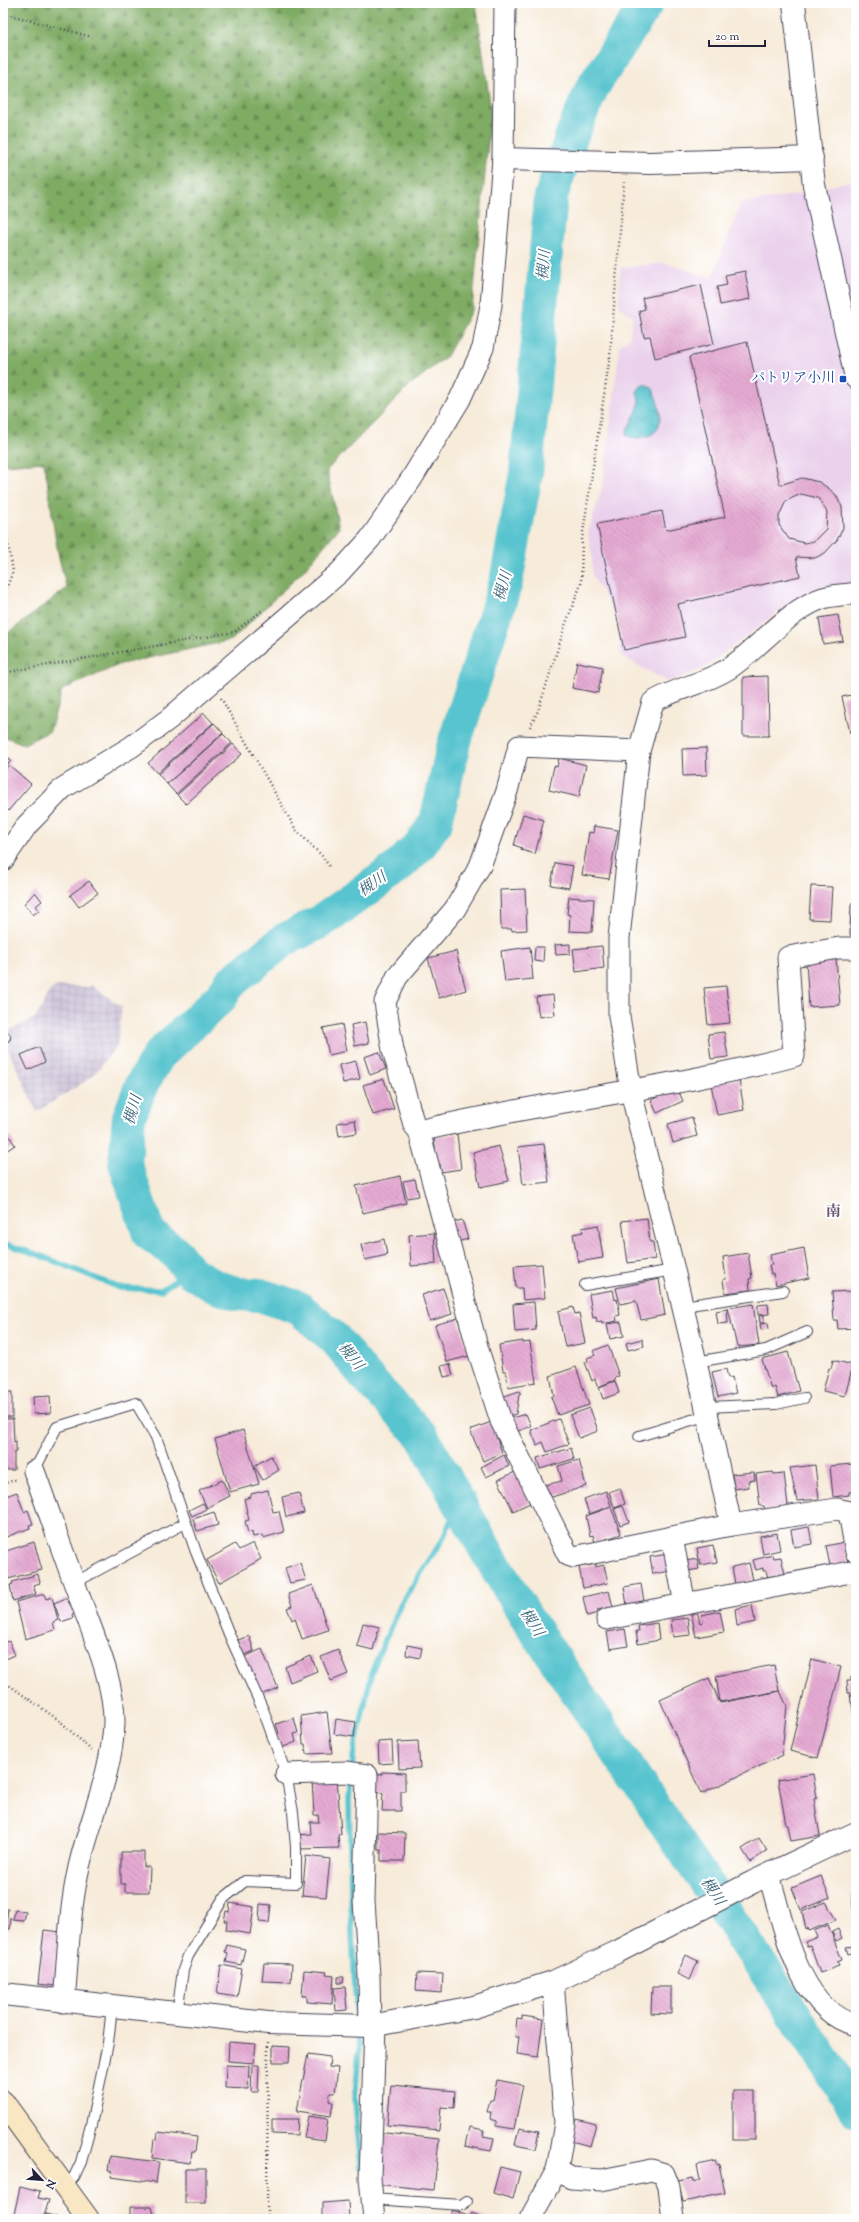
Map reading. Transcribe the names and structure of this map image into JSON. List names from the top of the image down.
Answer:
{
  "districts": ["南"],
  "water": ["槻川"],
  "places": {
    "transit": ["パトリア小川"]
  },
  "scale_bar": "20 m",
  "north": "bottom right"
}
